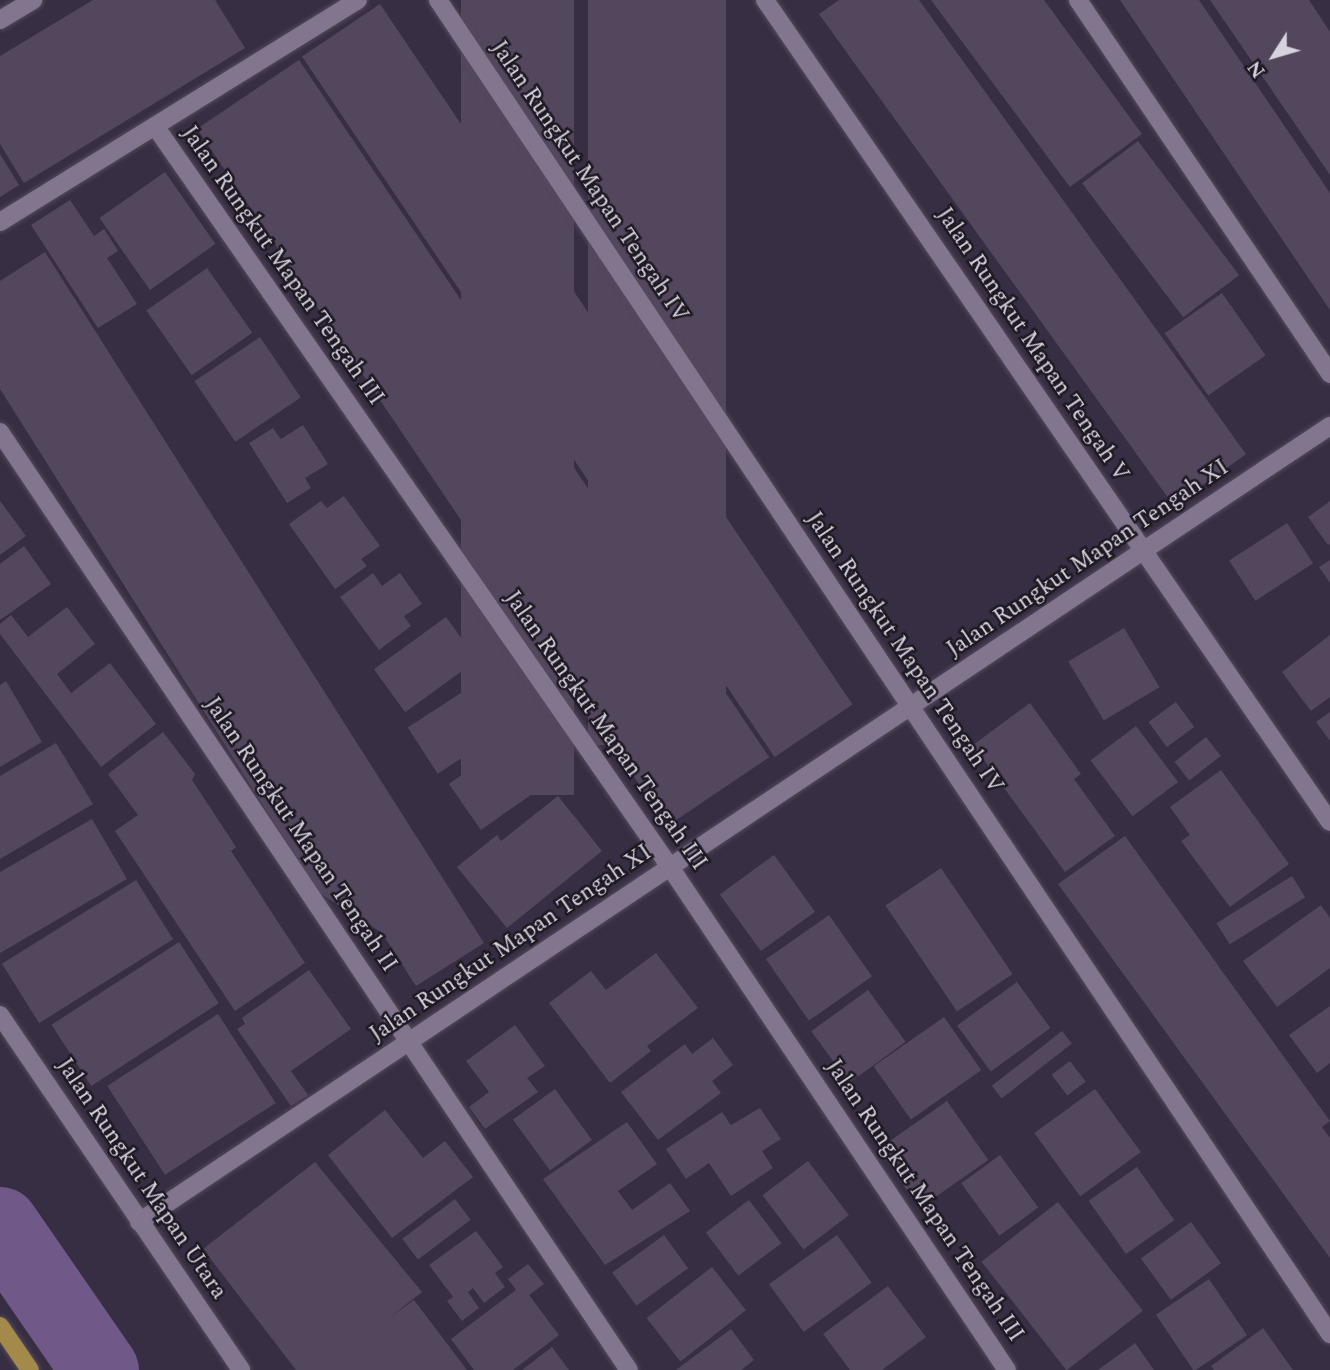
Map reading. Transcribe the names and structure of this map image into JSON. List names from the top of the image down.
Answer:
{
  "streets": {
    "street": [
      "Jalan Rungkut Mapan Tengah IV",
      "Jalan Rungkut Mapan Tengah III",
      "Jalan Rungkut Mapan Tengah V",
      "Jalan Rungkut Mapan Tengah XI",
      "Jalan Rungkut Mapan Tengah II",
      "Jalan Rungkut Mapan Utara"
    ]
  },
  "crossings": [
    ["Jalan Rungkut Mapan Tengah IV", "Jalan Rungkut Mapan Tengah XI"],
    ["Jalan Rungkut Mapan Tengah III", "Jalan Rungkut Mapan Tengah XI"],
    ["Jalan Rungkut Mapan Tengah V", "Jalan Rungkut Mapan Tengah XI"],
    ["Jalan Rungkut Mapan Tengah XI", "Jalan Rungkut Mapan Tengah II"],
    ["Jalan Rungkut Mapan Tengah XI", "Jalan Rungkut Mapan Utara"]
  ],
  "north": "bottom left"
}
